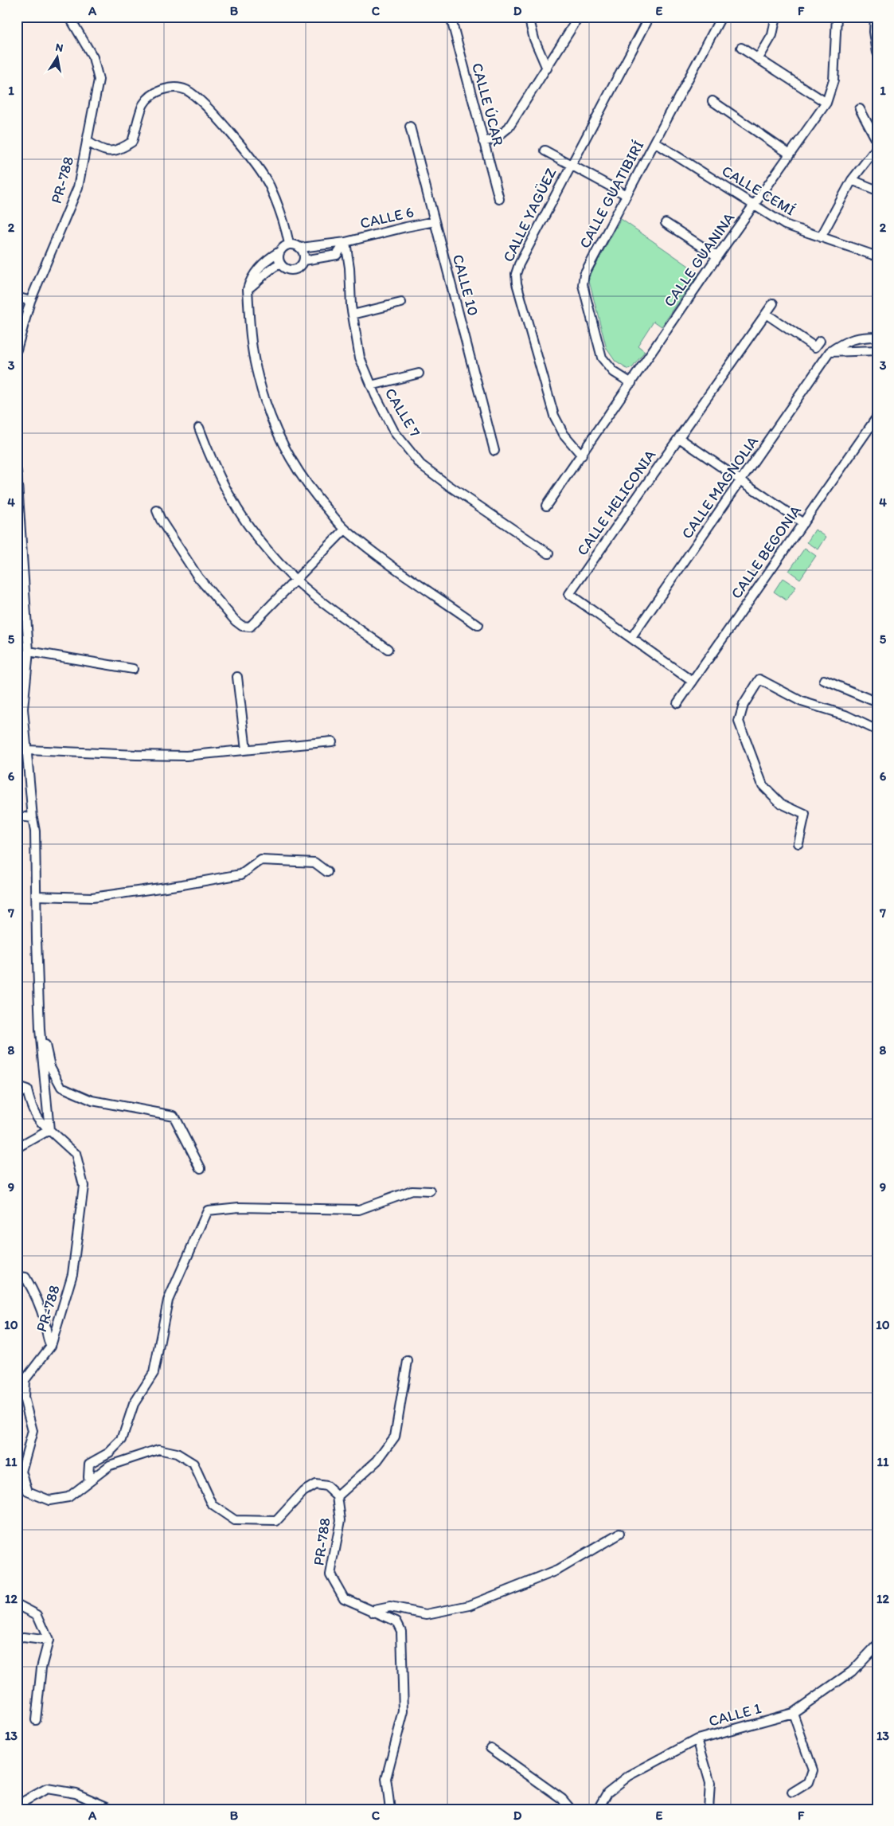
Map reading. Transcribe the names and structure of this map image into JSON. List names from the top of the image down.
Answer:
{
  "streets": {
    "street": [
      "CALLE ÚCAR",
      "PR-788",
      "CALLE CEMÍ",
      "CALLE GUATIBIRÍ",
      "CALLE YAGÜEZ",
      "CALLE 6",
      "CALLE GUANINA",
      "CALLE 10",
      "CALLE 7",
      "CALLE MAGNOLIA",
      "CALLE HELICONIA",
      "CALLE BEGONIA",
      "CALLE 1"
    ]
  },
  "crossings": [
    ["CALLE CEMÍ", "CALLE GUATIBIRÍ"],
    ["CALLE CEMÍ", "CALLE GUANINA"],
    ["CALLE GUATIBIRÍ", "CALLE GUANINA"],
    ["CALLE YAGÜEZ", "CALLE GUANINA"],
    ["CALLE 6", "CALLE 10"],
    ["CALLE 6", "CALLE 7"],
    ["CALLE MAGNOLIA", "CALLE HELICONIA"],
    ["CALLE HELICONIA", "CALLE BEGONIA"]
  ],
  "north": "top",
  "grid": {
    "columns": [
      "A",
      "B",
      "C",
      "D",
      "E",
      "F"
    ],
    "rows": [
      "1",
      "2",
      "3",
      "4",
      "5",
      "6",
      "7",
      "8",
      "9",
      "10",
      "11",
      "12",
      "13"
    ]
  }
}
